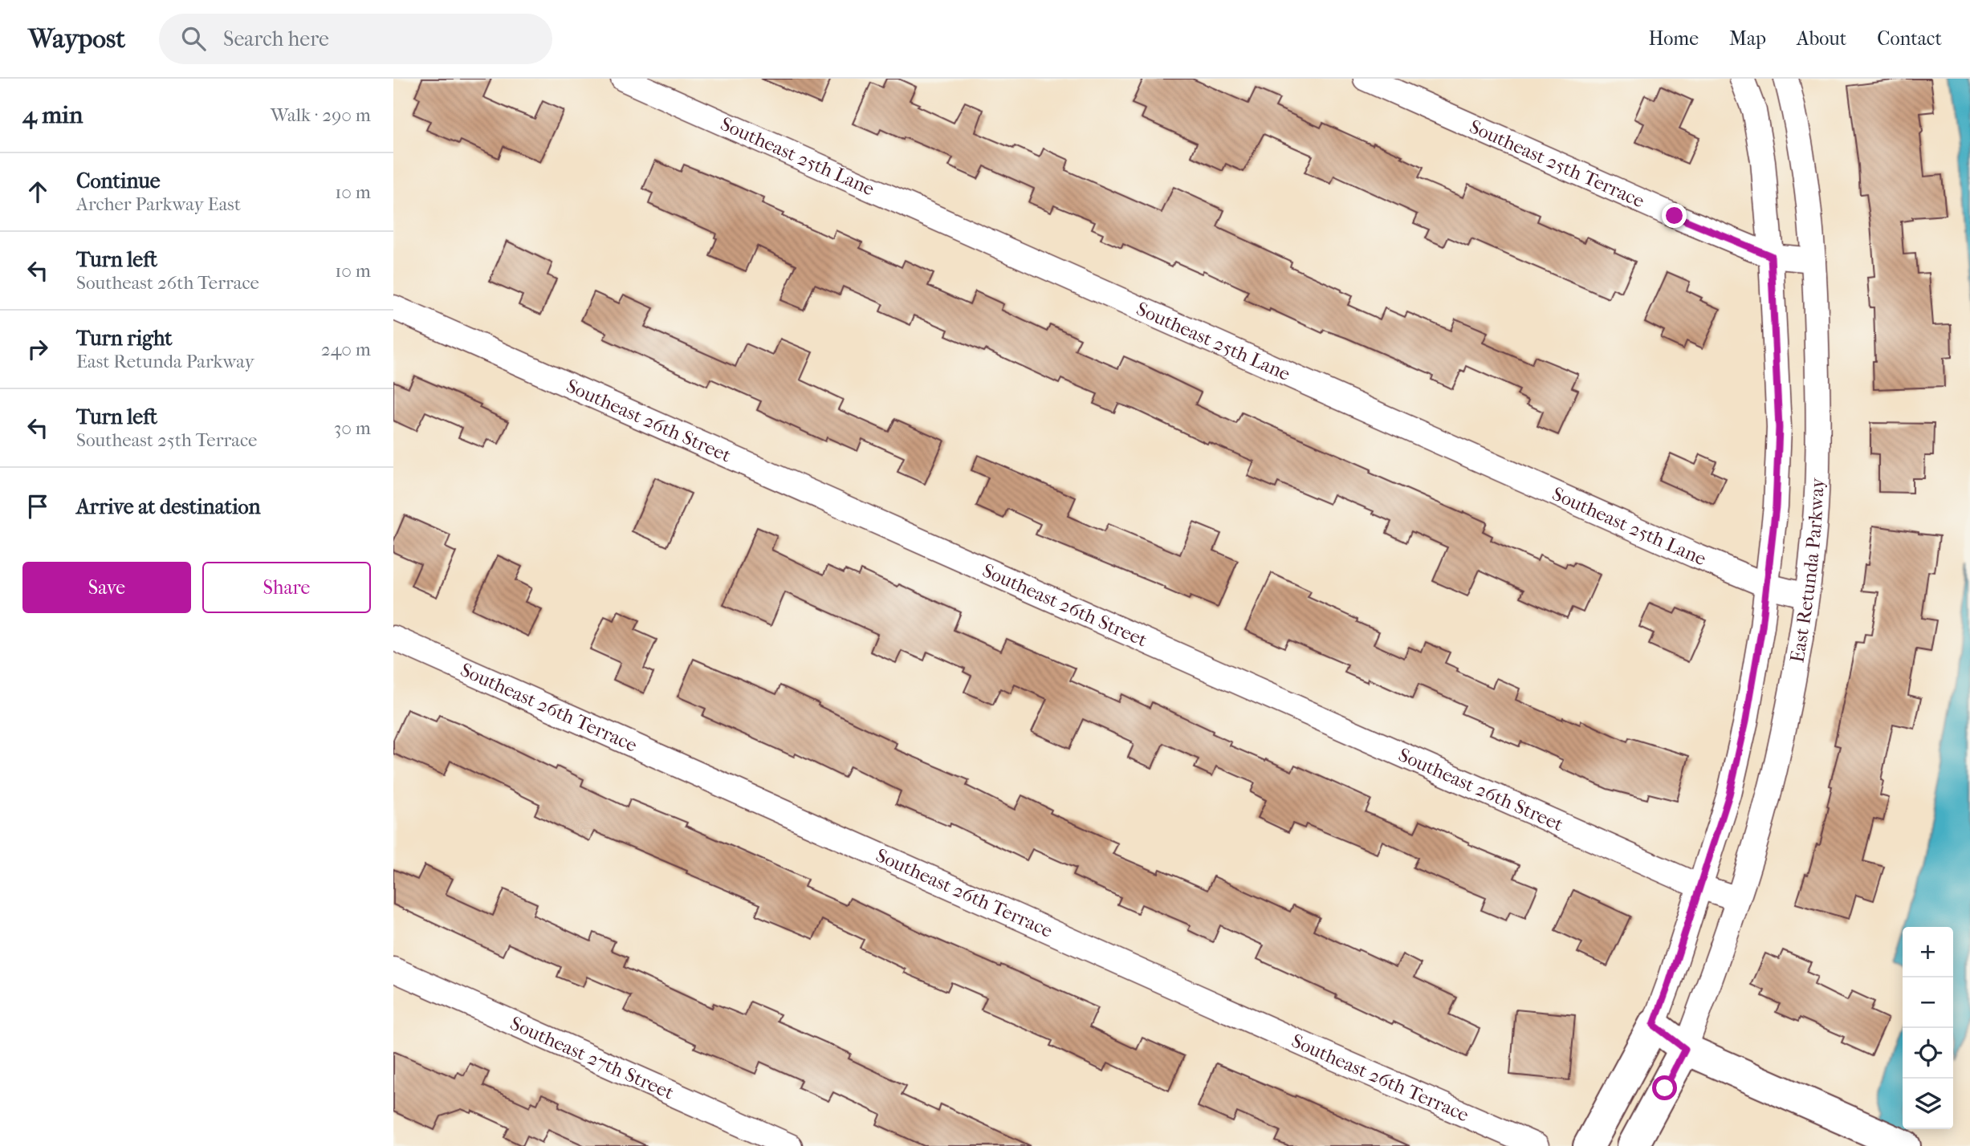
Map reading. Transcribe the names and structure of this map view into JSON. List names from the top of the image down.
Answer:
{
  "streets": {
    "street": [
      "Southeast 25th Lane",
      "Southeast 25th Terrace",
      "Southeast 26th Street",
      "East Retunda Parkway",
      "Southeast 26th Terrace",
      "Southeast 27th Street"
    ]
  },
  "crossings": [
    ["Southeast 25th Lane", "East Retunda Parkway"],
    ["Southeast 25th Terrace", "East Retunda Parkway"],
    ["Southeast 26th Street", "East Retunda Parkway"]
  ],
  "page": {
    "header": "Waypost",
    "search": "Search here",
    "nav": [
      "Home",
      "Map",
      "About",
      "Contact"
    ],
    "heading": ["4 min", "Walk · 290 m"],
    "list": [
      ["Continue", "Archer Parkway East", "10 m"],
      ["Turn left", "Southeast 26th Terrace", "10 m"],
      ["Turn right", "East Retunda Parkway", "240 m"],
      ["Turn left", "Southeast 25th Terrace", "30 m"],
      "Arrive at destination"
    ],
    "buttons": ["Save", "Share"],
    "map_buttons": ["+", "−"]
  }
}
